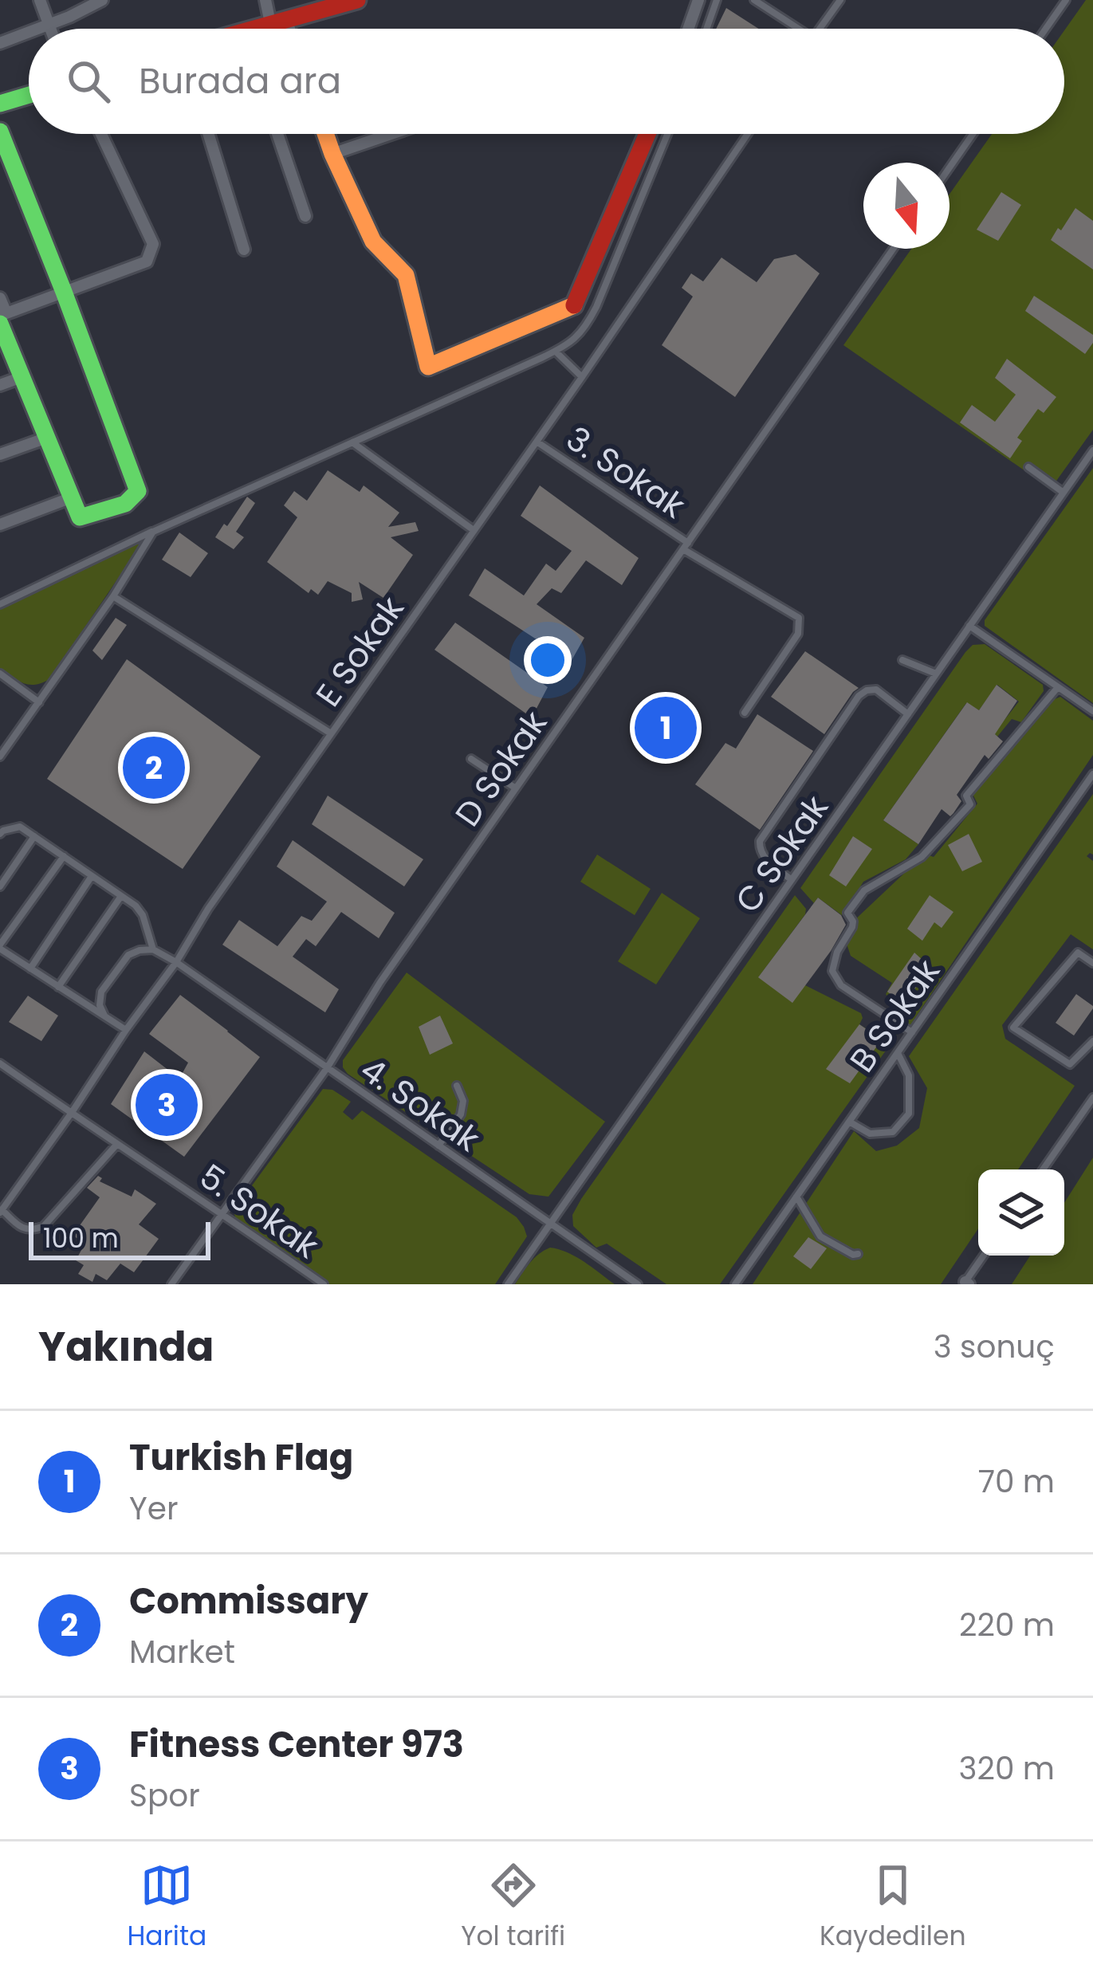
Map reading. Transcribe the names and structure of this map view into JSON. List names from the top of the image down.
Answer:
{
  "streets": {
    "lane": [
      "3. Sokak",
      "E Sokak",
      "D Sokak",
      "C Sokak",
      "B Sokak",
      "4. Sokak",
      "5. Sokak"
    ]
  },
  "crossings": [
    ["3. Sokak", "E Sokak"],
    ["3. Sokak", "D Sokak"],
    ["E Sokak", "4. Sokak"],
    ["E Sokak", "5. Sokak"],
    ["D Sokak", "4. Sokak"],
    ["D Sokak", "5. Sokak"],
    ["C Sokak", "4. Sokak"]
  ],
  "scale_bar": "100 m",
  "north": "bottom",
  "page": {
    "search": "Burada ara",
    "pins": ["1", "2", "3"],
    "scale": "100 m",
    "heading": ["Yakında", "3 sonuç"],
    "list": [
      {
        "mark": "1",
        "name": "Turkish Flag",
        "note": "Yer",
        "value": "70 m"
      },
      {
        "mark": "2",
        "name": "Commissary",
        "note": "Market",
        "value": "220 m"
      },
      {
        "mark": "3",
        "name": "Fitness Center 973",
        "note": "Spor",
        "value": "320 m"
      }
    ],
    "nav": ["Harita", "Yol tarifi", "Kaydedilen"]
  }
}
